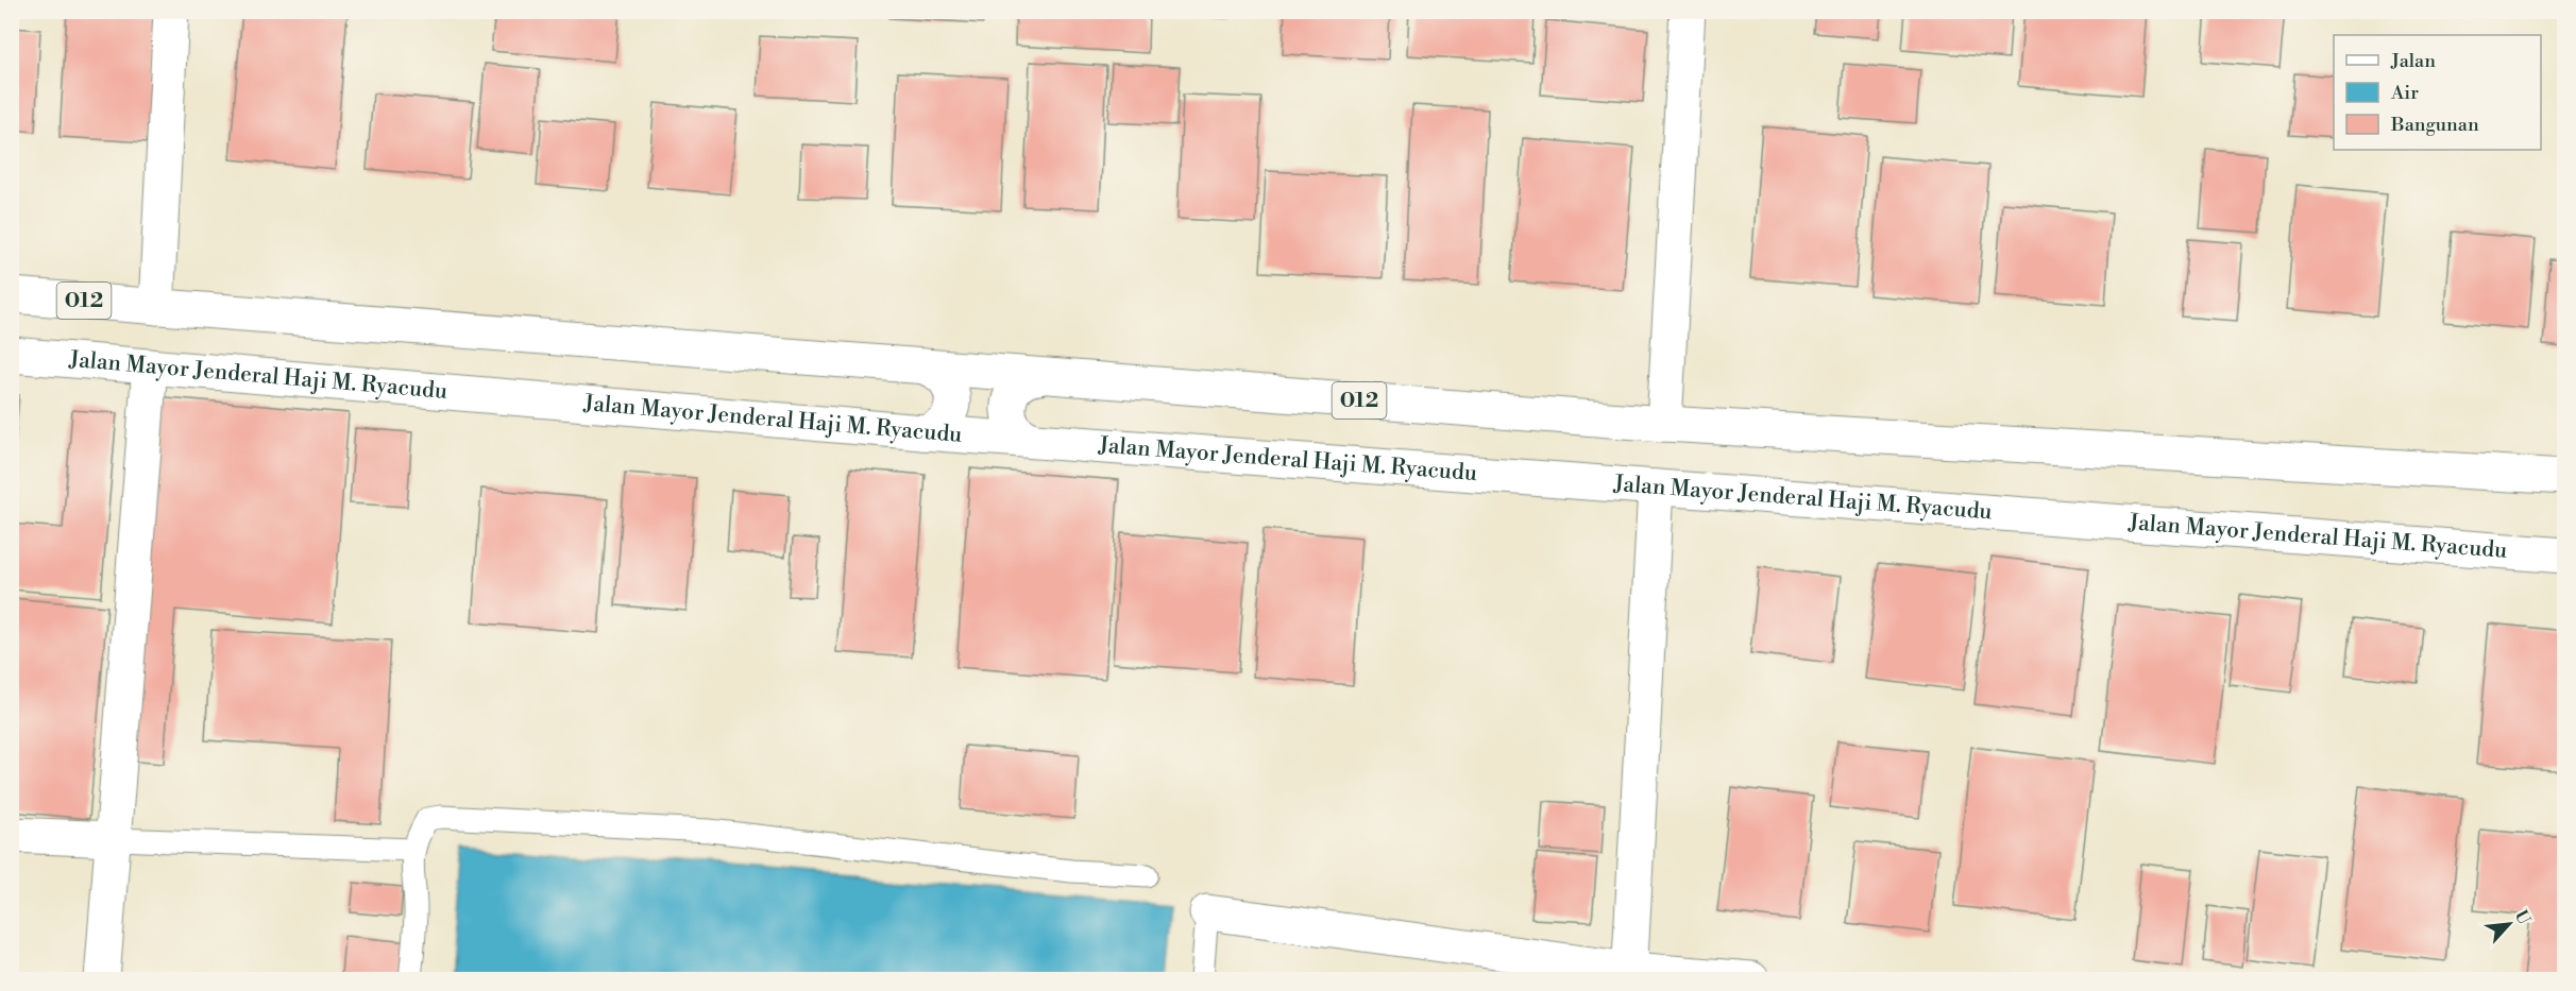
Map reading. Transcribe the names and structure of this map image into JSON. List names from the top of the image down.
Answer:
{
  "streets": {
    "main road": ["012", "Jalan Mayor Jenderal Haji M. Ryacudu"]
  },
  "legend": ["Jalan", "Air", "Bangunan"],
  "north": "top right"
}
